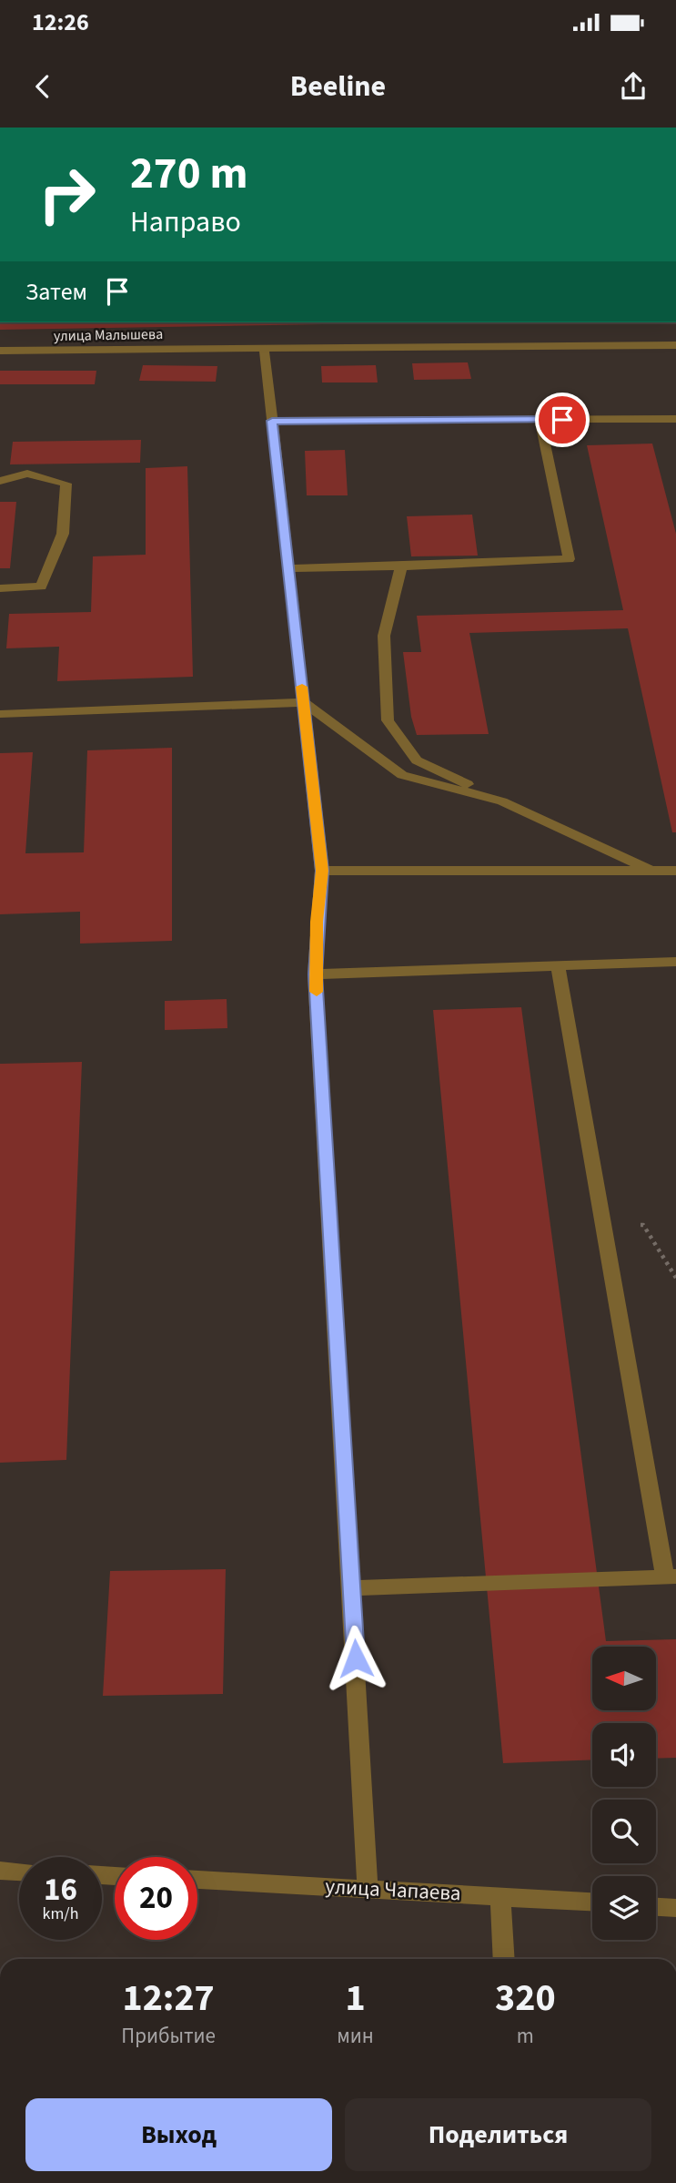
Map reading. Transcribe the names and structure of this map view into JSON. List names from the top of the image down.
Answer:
{
  "streets": {
    "street": ["улица Малышева", "улица Чапаева"]
  },
  "north": "left",
  "page": {
    "status": "12:26",
    "header": "Beeline",
    "turn": ["270 m", "Направо"],
    "then": "Затем",
    "speed": "16 km/h",
    "limit": "20",
    "eta": [
      "12:27",
      "Прибытие",
      "1",
      "мин",
      "320",
      "m"
    ],
    "buttons": ["Выход", "Поделиться"]
  }
}
